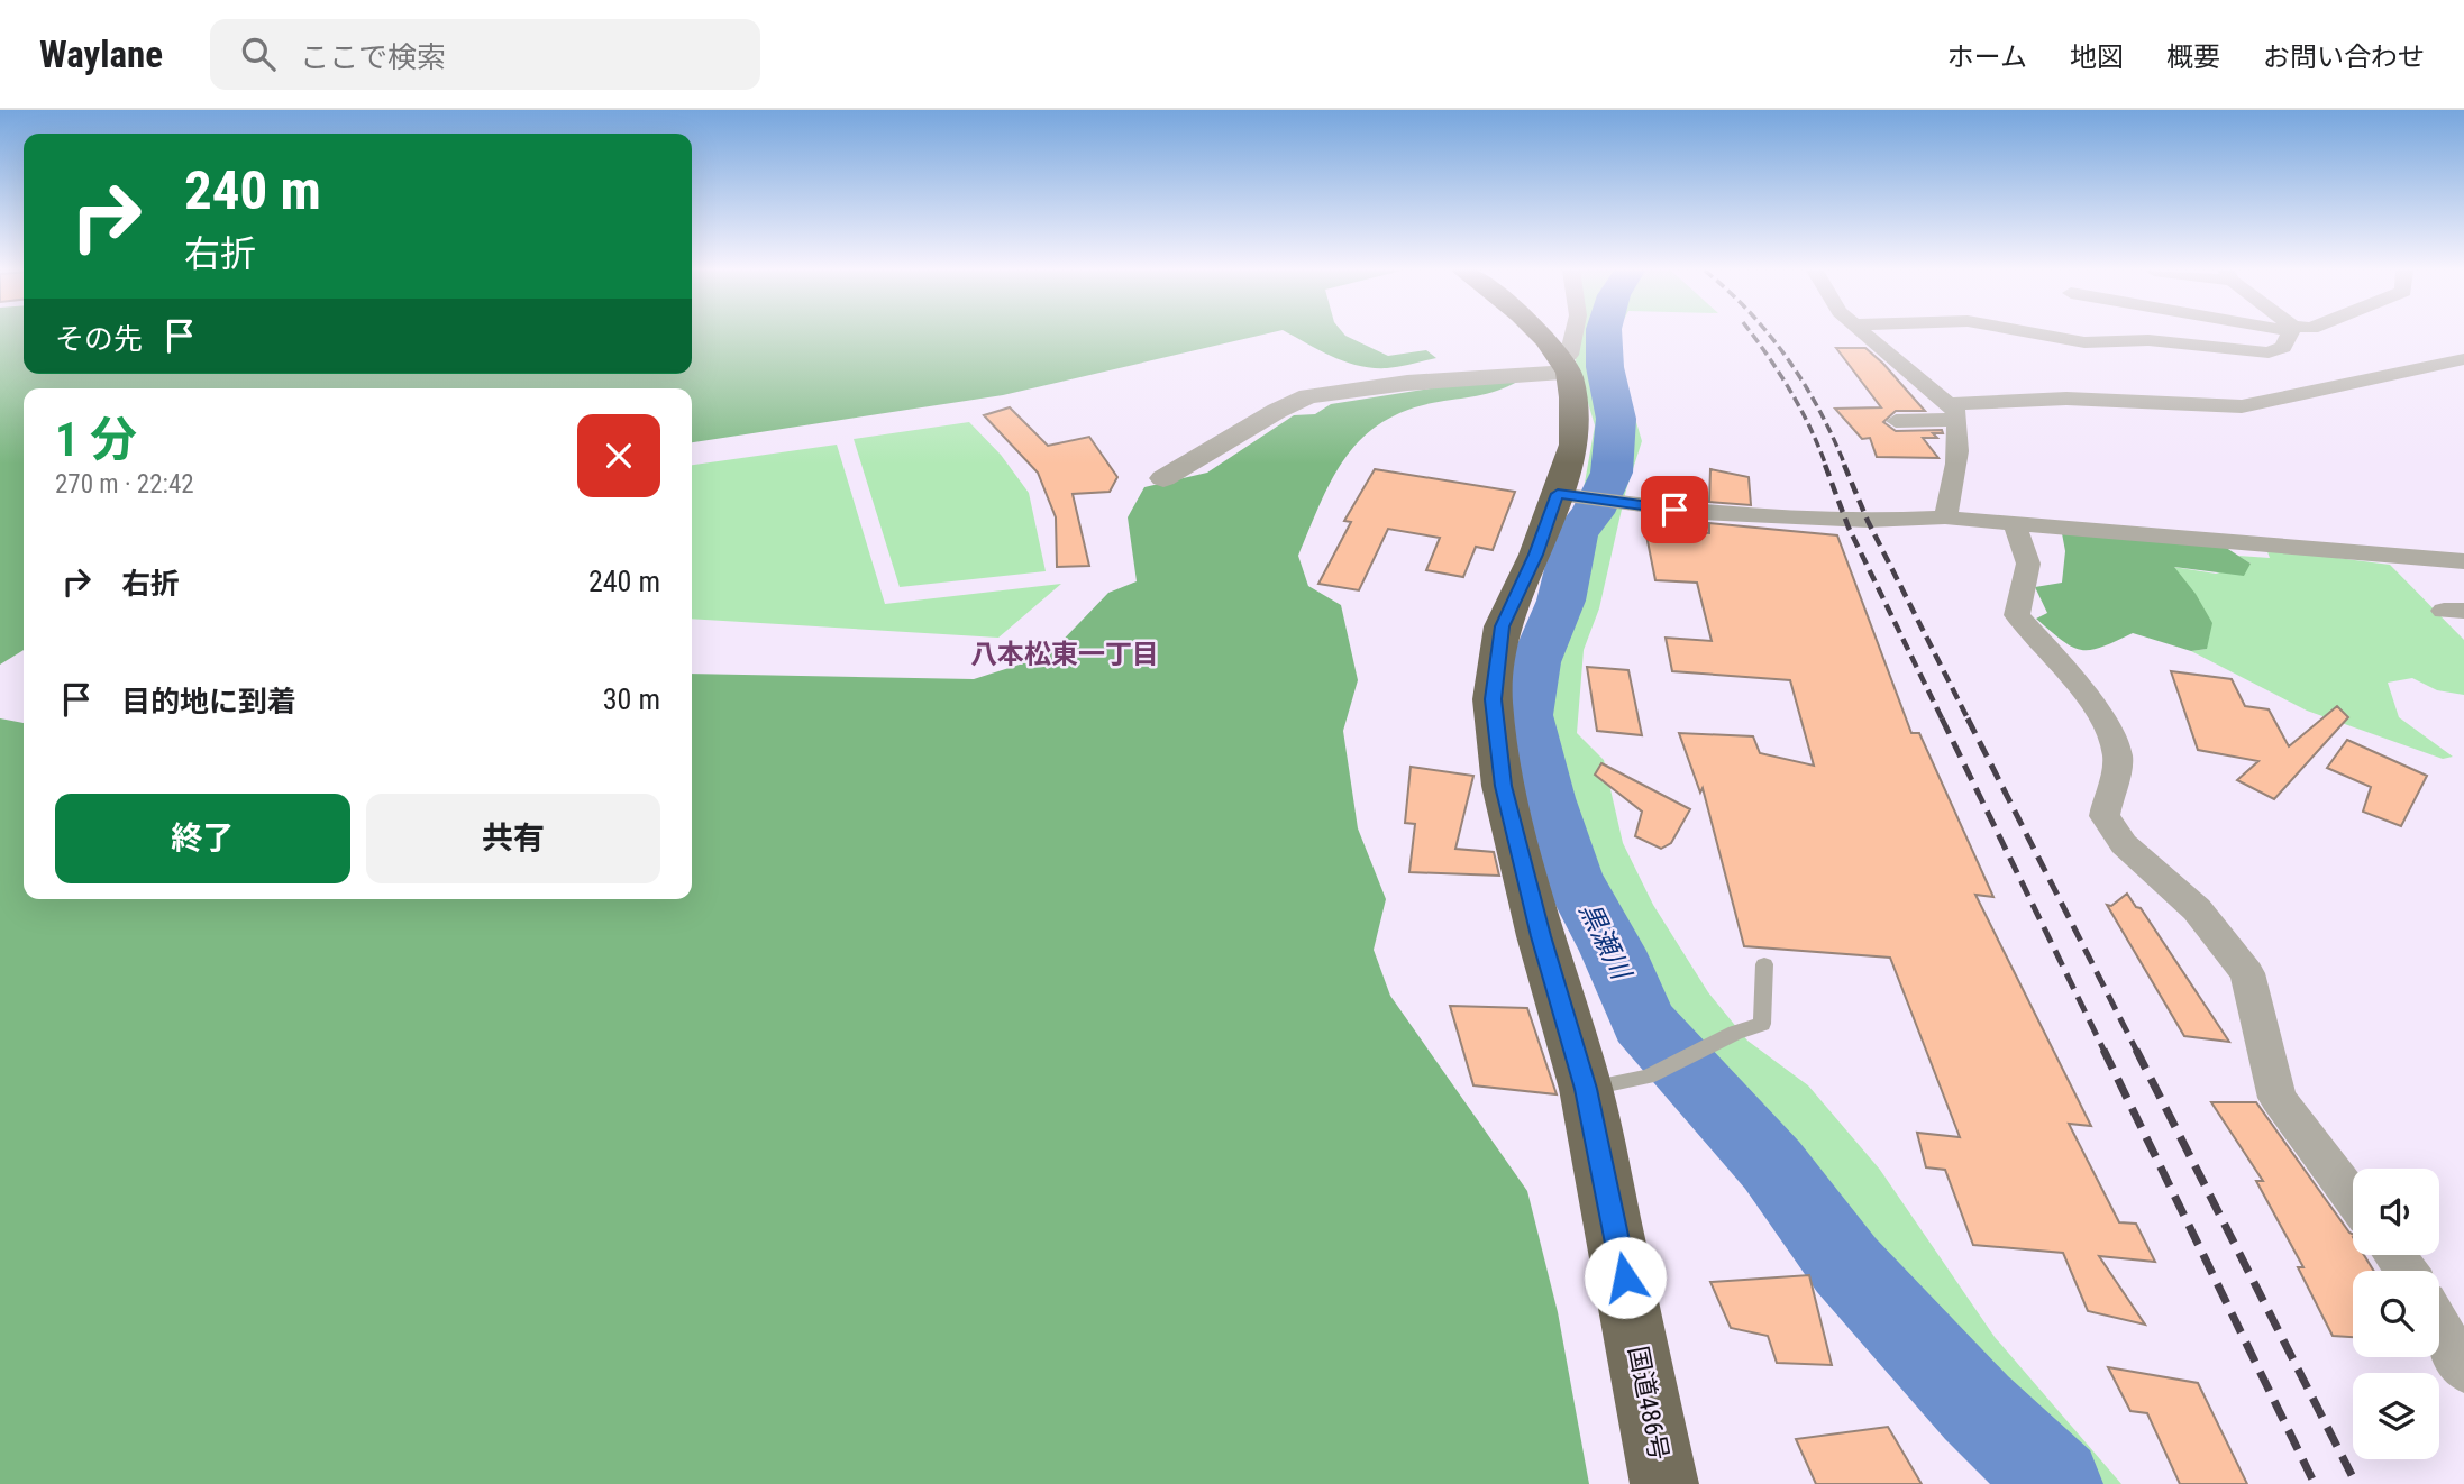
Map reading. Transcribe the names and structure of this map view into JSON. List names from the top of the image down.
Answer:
{
  "streets": {
    "highway": ["国道486号"]
  },
  "districts": ["八本松東一丁目"],
  "water": ["黒瀬川"],
  "page": {
    "header": "Waylane",
    "search": "ここで検索",
    "nav": [
      "ホーム",
      "地図",
      "概要",
      "お問い合わせ"
    ],
    "turn": ["240 m", "右折"],
    "then": "その先",
    "heading": ["1 分", "270 m · 22:42"],
    "list": [
      {
        "name": "右折",
        "value": "240 m"
      },
      {
        "name": "目的地に到着",
        "value": "30 m"
      }
    ],
    "buttons": ["終了", "共有"]
  }
}
